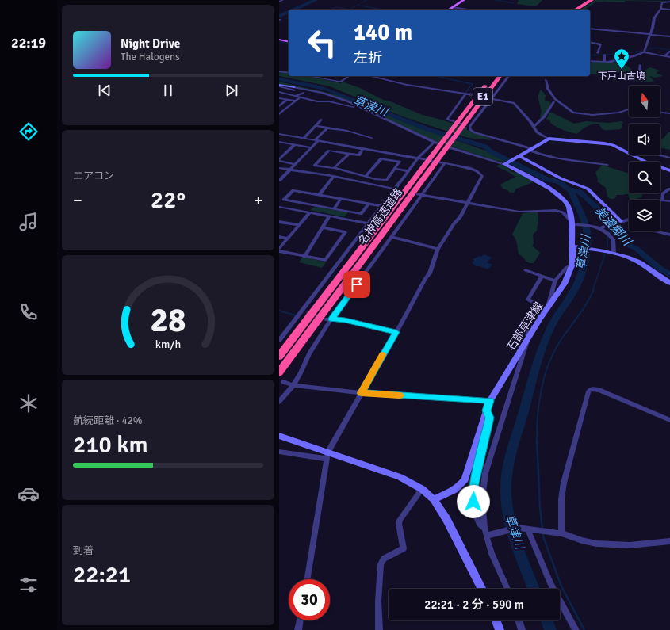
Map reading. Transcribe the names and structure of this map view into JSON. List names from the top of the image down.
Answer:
{
  "streets": {
    "highway": ["E1", "名神高速道路"],
    "street": ["石部草津線"]
  },
  "water": ["草津川", "美濃郷川"],
  "places": {
    "place": ["下戸山古墳"]
  },
  "north": "top",
  "page": {
    "tabs": "22:19",
    "turn": ["140 m", "左折"],
    "song": ["Night Drive", "The Halogens"],
    "tile": [
      "エアコン",
      ["航続距離 · 42%", "210 km"],
      ["到着", "22:21"]
    ],
    "heat": ["−", "22°", "+"],
    "limit": "30",
    "trip": "22:21 · 2 分 · 590 m",
    "gauge": ["28", "km/h"]
  }
}
